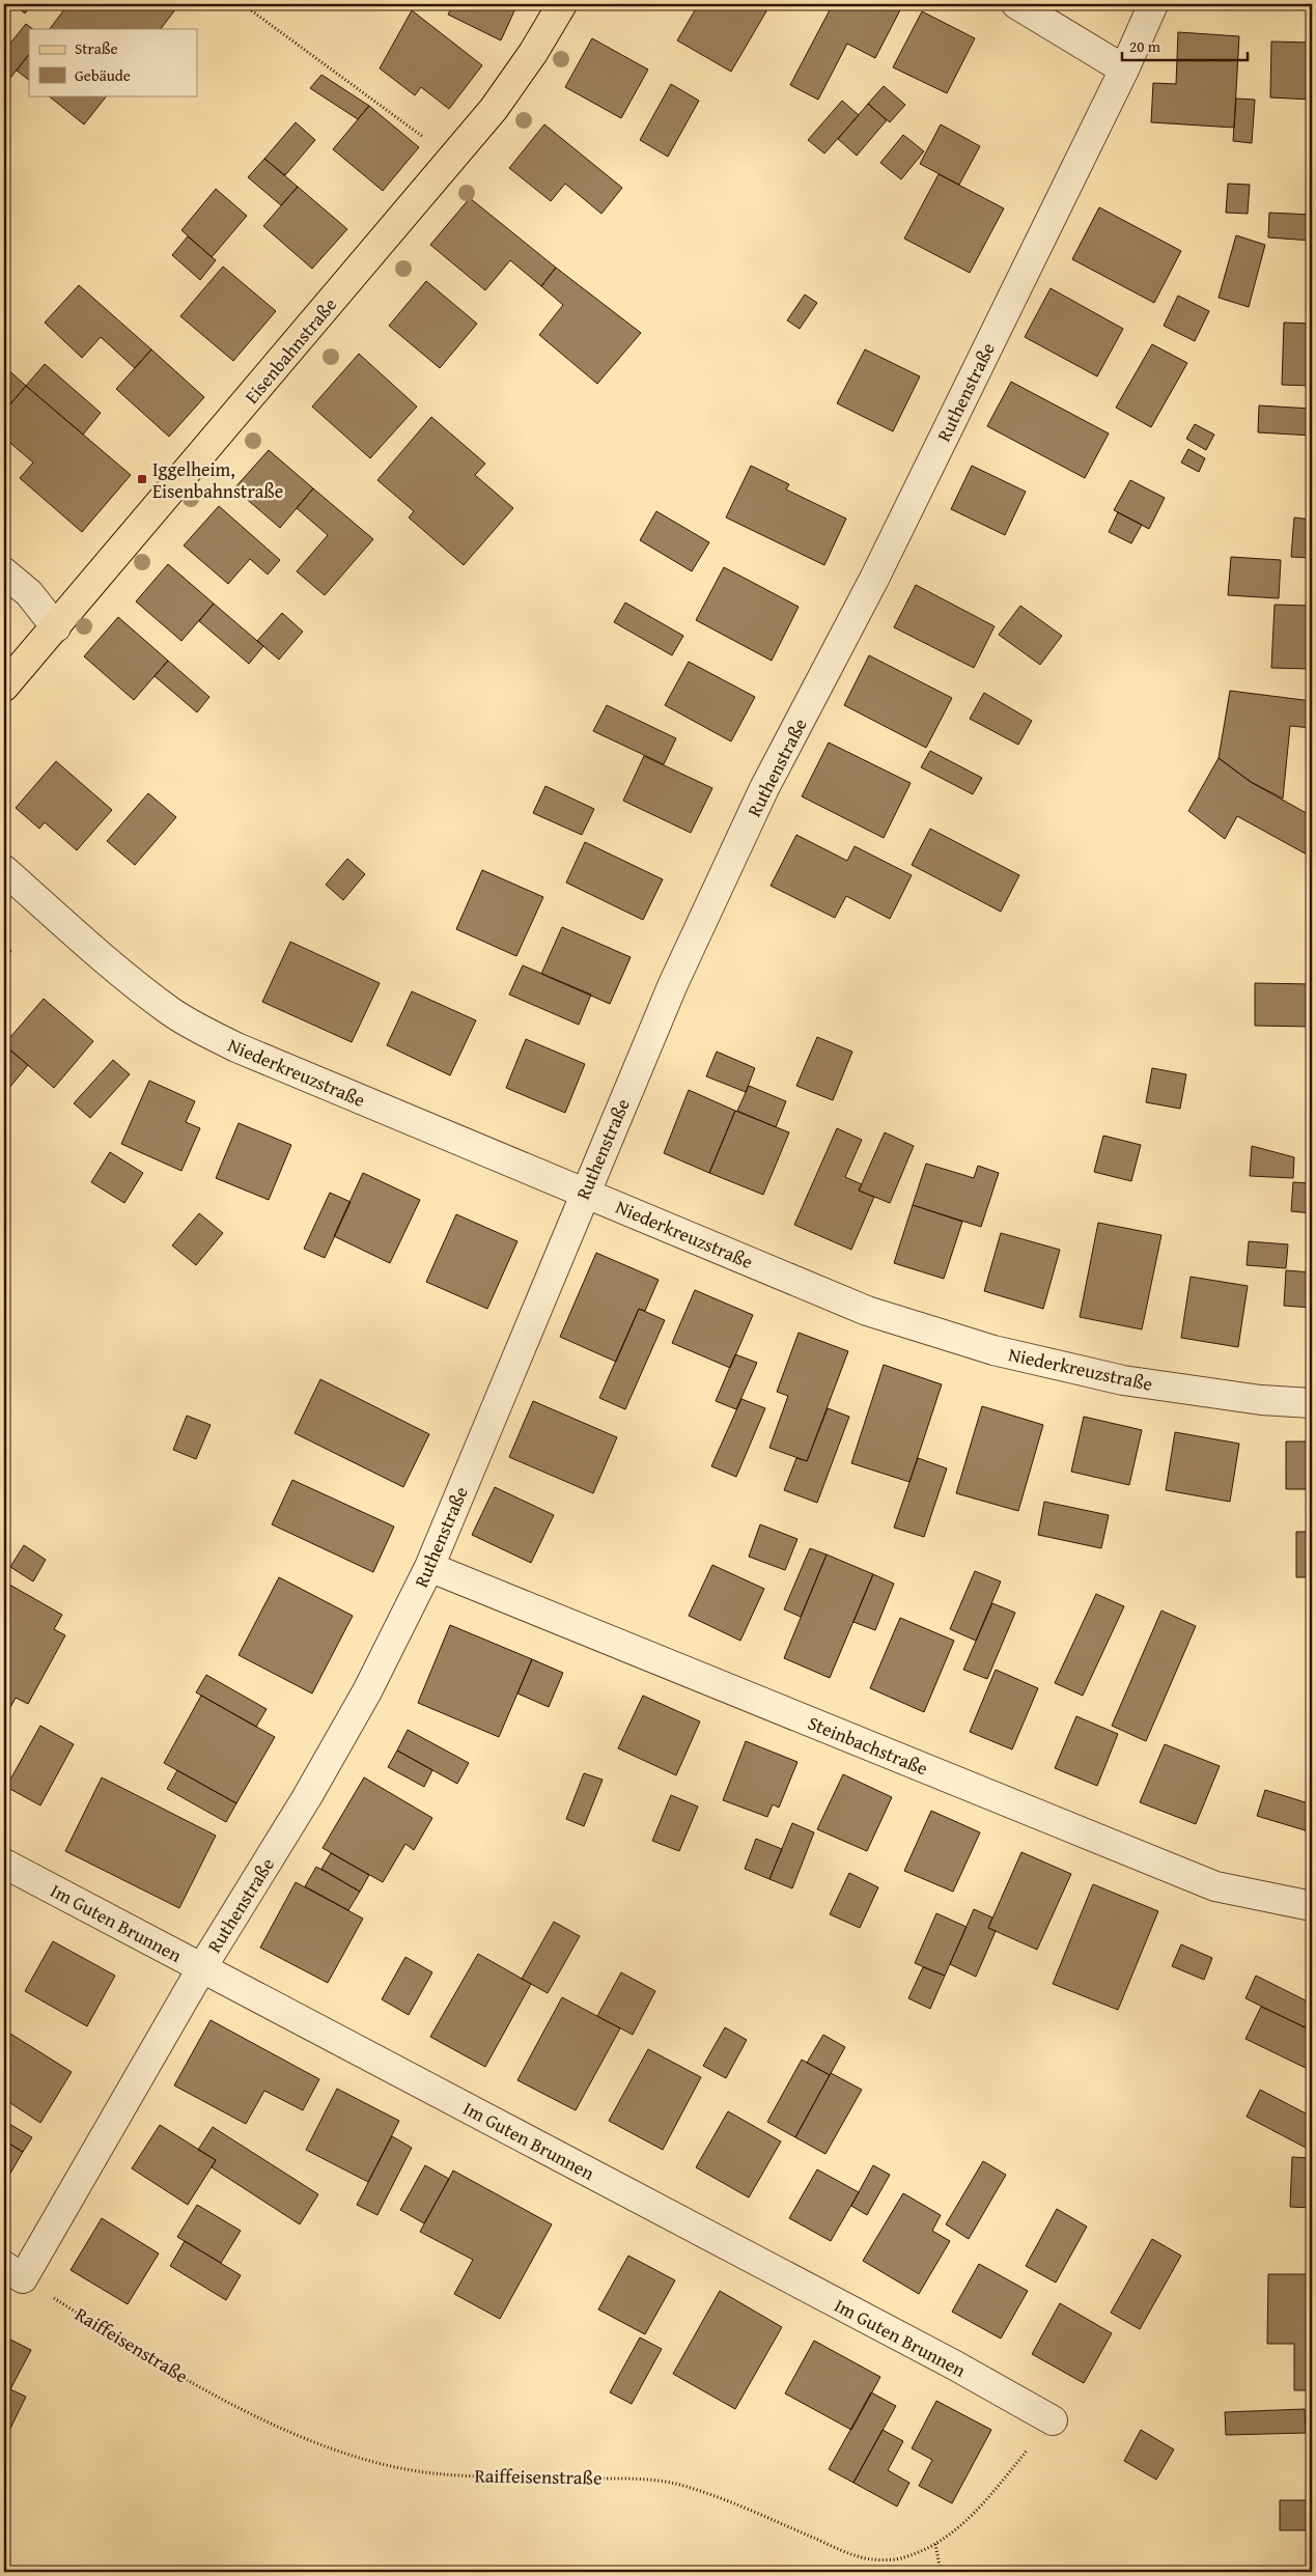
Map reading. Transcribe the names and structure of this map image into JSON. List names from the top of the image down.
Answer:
{
  "streets": {
    "main road": ["Eisenbahnstraße"],
    "street": [
      "Ruthenstraße",
      "Niederkreuzstraße",
      "Steinbachstraße",
      "Im Guten Brunnen"
    ],
    "path": ["Raiffeisenstraße"]
  },
  "crossings": [
    ["Ruthenstraße", "Niederkreuzstraße"],
    ["Ruthenstraße", "Steinbachstraße"],
    ["Ruthenstraße", "Im Guten Brunnen"],
    ["Ruthenstraße", "Raiffeisenstraße"],
    ["Im Guten Brunnen", "Raiffeisenstraße"]
  ],
  "places": {
    "transit": ["Iggelheim, Eisenbahnstraße"]
  },
  "legend": ["Straße", "Gebäude"],
  "scale_bar": "20 m"
}
